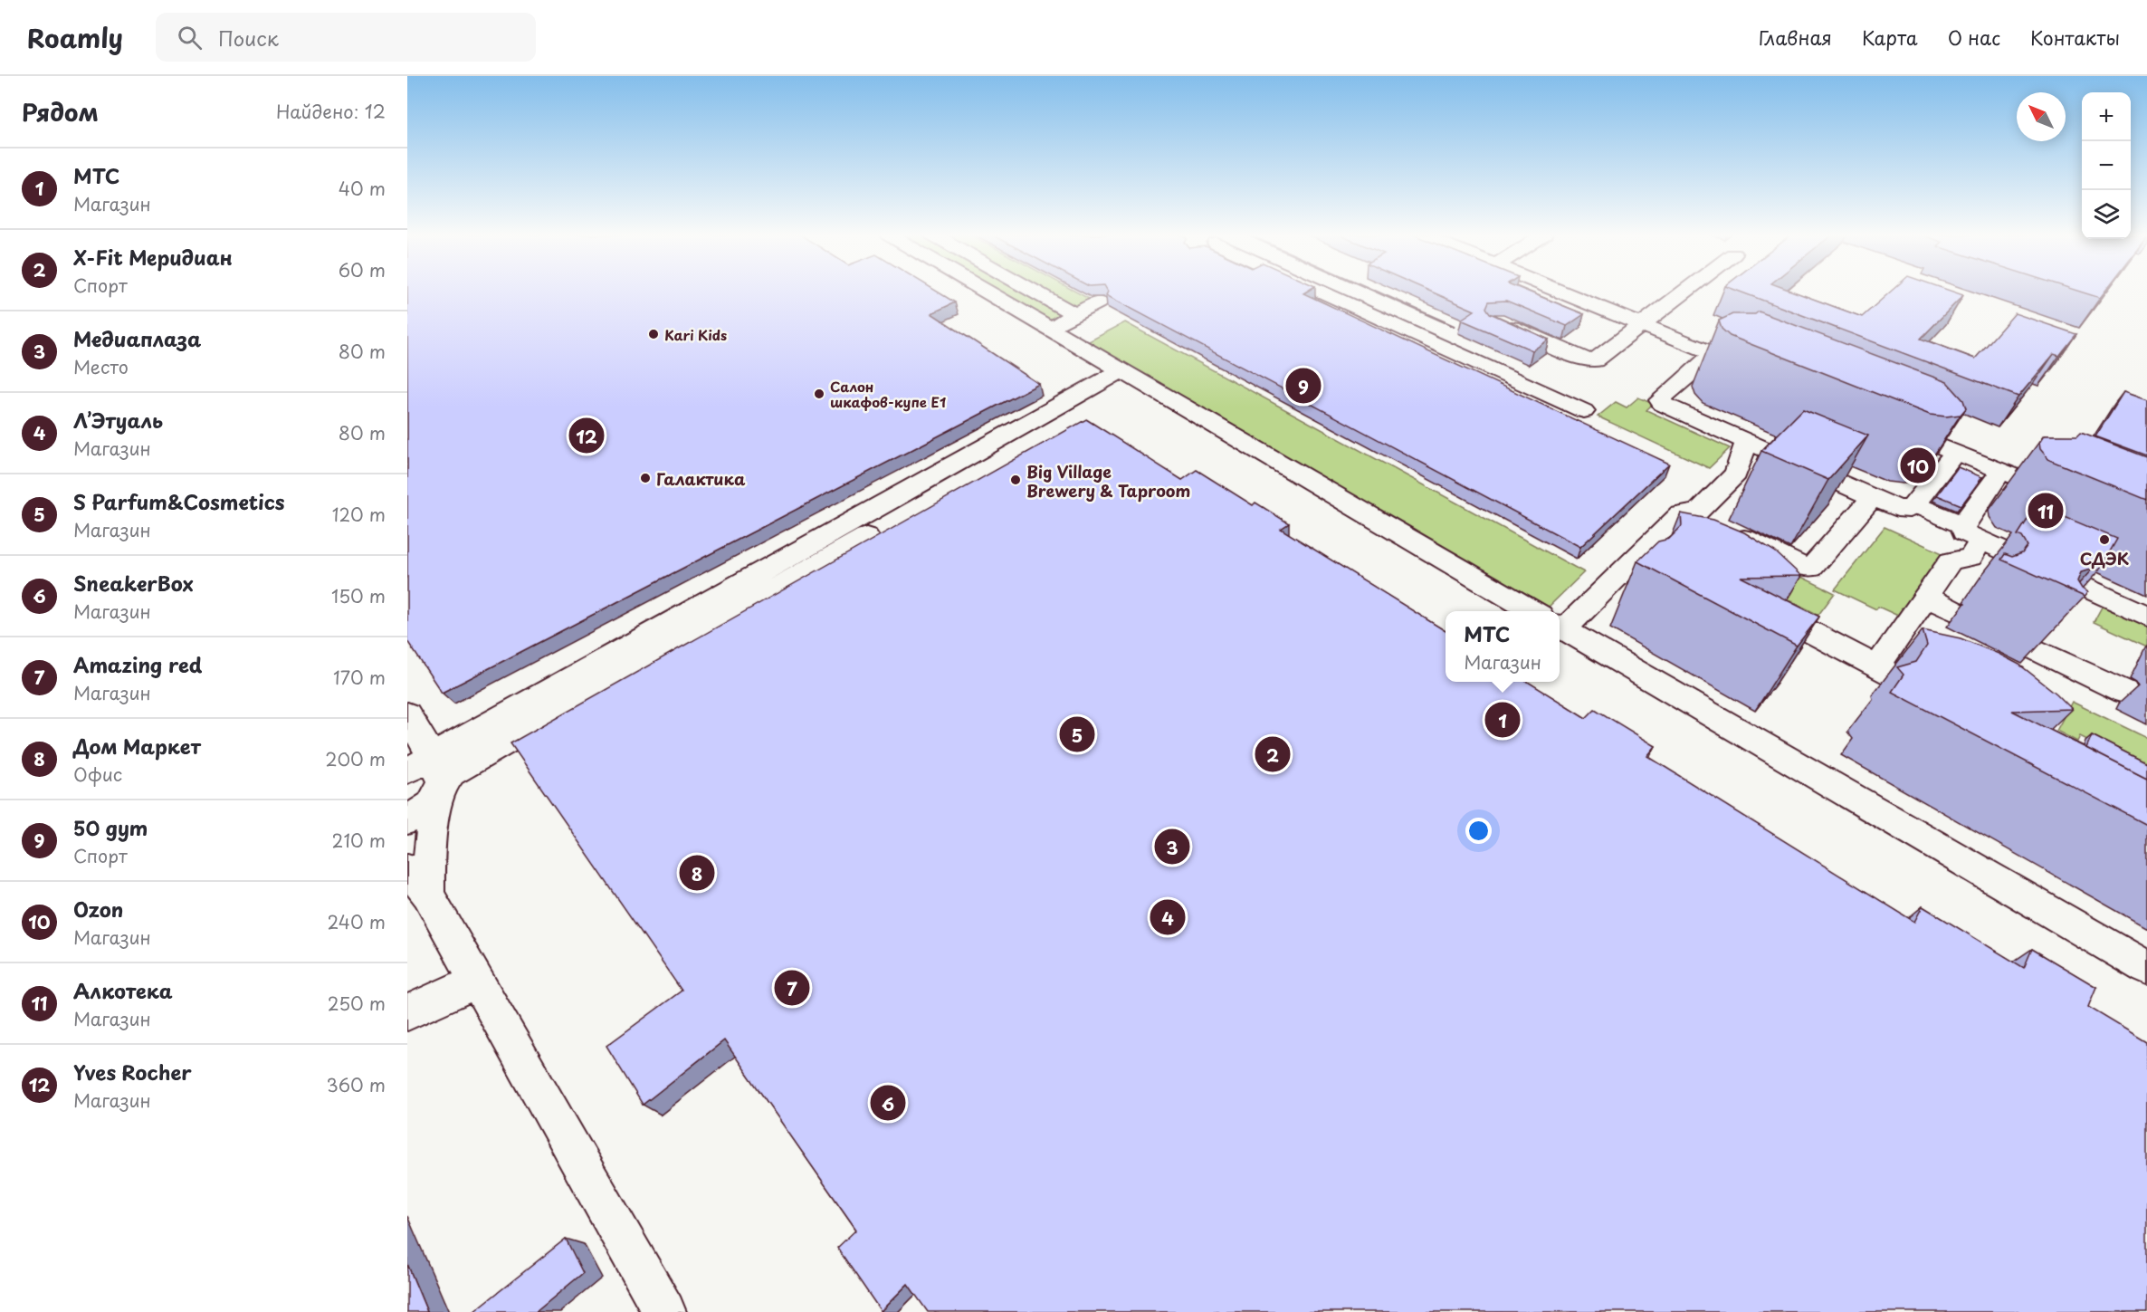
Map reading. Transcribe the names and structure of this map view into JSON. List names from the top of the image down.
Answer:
{
  "places": [
    "Kari Kids",
    "Салон шкафов-купе Е1",
    "Галактика",
    "Big Village Brewery & Taproom",
    "СДЭК"
  ],
  "north": "top left",
  "page": {
    "header": "Roamly",
    "search": "Поиск",
    "nav": [
      "Главная",
      "Карта",
      "О нас",
      "Контакты"
    ],
    "heading": ["Рядом", "Найдено: 12"],
    "map_buttons": ["+", "−"],
    "list": [
      {
        "mark": "1",
        "name": "МТС",
        "note": "Магазин",
        "value": "40 m"
      },
      {
        "mark": "2",
        "name": "X-Fit Меридиан",
        "note": "Спорт",
        "value": "60 m"
      },
      {
        "mark": "3",
        "name": "Медиаплаза",
        "note": "Место",
        "value": "80 m"
      },
      {
        "mark": "4",
        "name": "Л’Этуаль",
        "note": "Магазин",
        "value": "80 m"
      },
      {
        "mark": "5",
        "name": "S Parfum&Cosmetics",
        "note": "Магазин",
        "value": "120 m"
      },
      {
        "mark": "6",
        "name": "SneakerBox",
        "note": "Магазин",
        "value": "150 m"
      },
      {
        "mark": "7",
        "name": "Amazing red",
        "note": "Магазин",
        "value": "170 m"
      },
      {
        "mark": "8",
        "name": "Дом Маркет",
        "note": "Офис",
        "value": "200 m"
      },
      {
        "mark": "9",
        "name": "50 gym",
        "note": "Спорт",
        "value": "210 m"
      },
      {
        "mark": "10",
        "name": "Ozon",
        "note": "Магазин",
        "value": "240 m"
      },
      {
        "mark": "11",
        "name": "Алкотека",
        "note": "Магазин",
        "value": "250 m"
      },
      {
        "mark": "12",
        "name": "Yves Rocher",
        "note": "Магазин",
        "value": "360 m"
      }
    ],
    "pins": [
      "9",
      "12",
      "10",
      "11",
      "1",
      "5",
      "2",
      "3",
      "8",
      "4",
      "7",
      "6"
    ],
    "popup": ["МТС", "Магазин"]
  }
}
